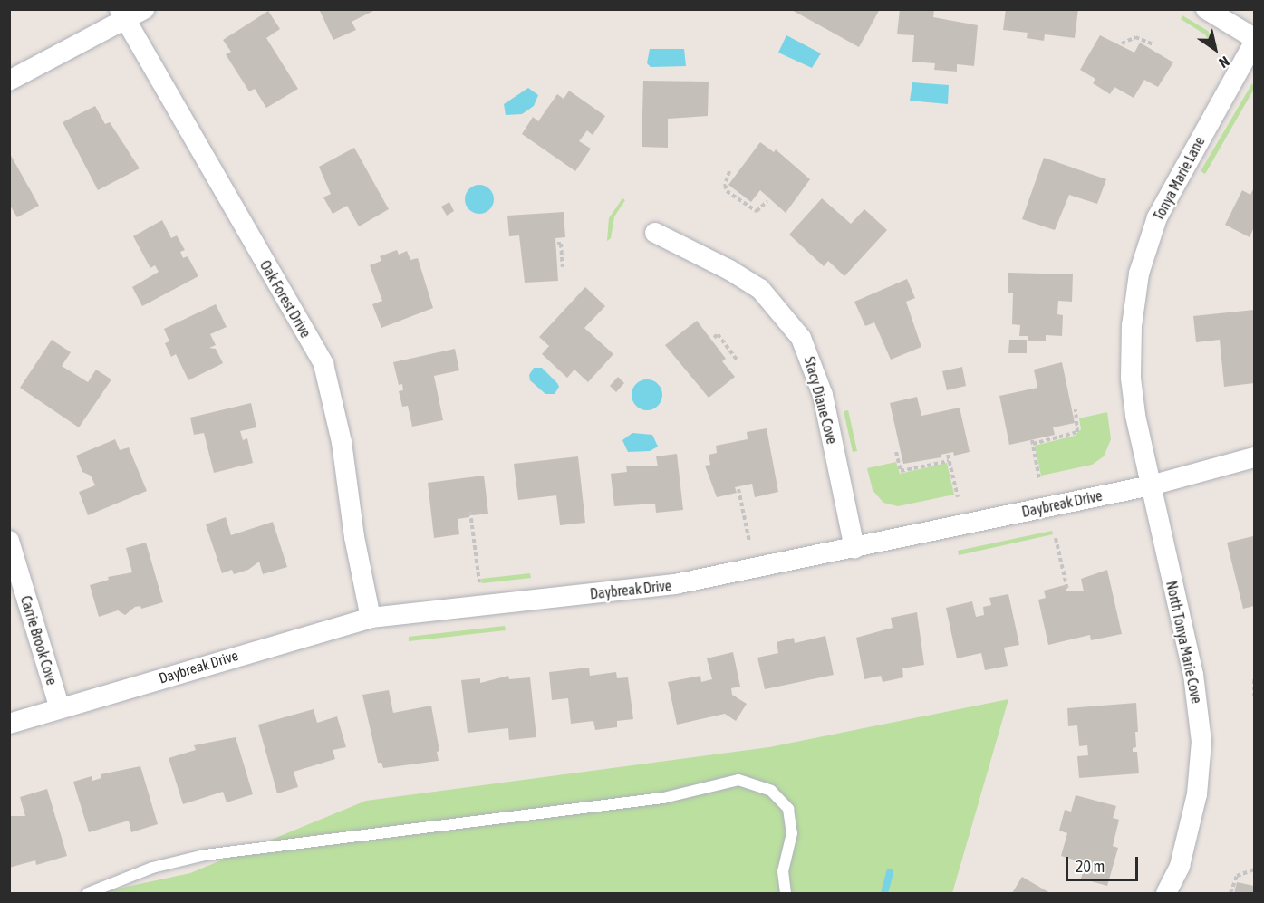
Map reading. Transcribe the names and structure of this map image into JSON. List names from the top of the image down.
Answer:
{
  "streets": {
    "street": [
      "Tonya Marie Lane",
      "Oak Forest Drive",
      "Stacy Diane Cove",
      "Daybreak Drive",
      "Carrie Brook Cove",
      "North Tonya Marie Cove"
    ]
  },
  "crossings": [
    ["Tonya Marie Lane", "Daybreak Drive"],
    ["Tonya Marie Lane", "North Tonya Marie Cove"],
    ["Oak Forest Drive", "Daybreak Drive"],
    ["Stacy Diane Cove", "Daybreak Drive"],
    ["Daybreak Drive", "Carrie Brook Cove"],
    ["Daybreak Drive", "North Tonya Marie Cove"]
  ],
  "scale_bar": "20 m",
  "north": "bottom right"
}
